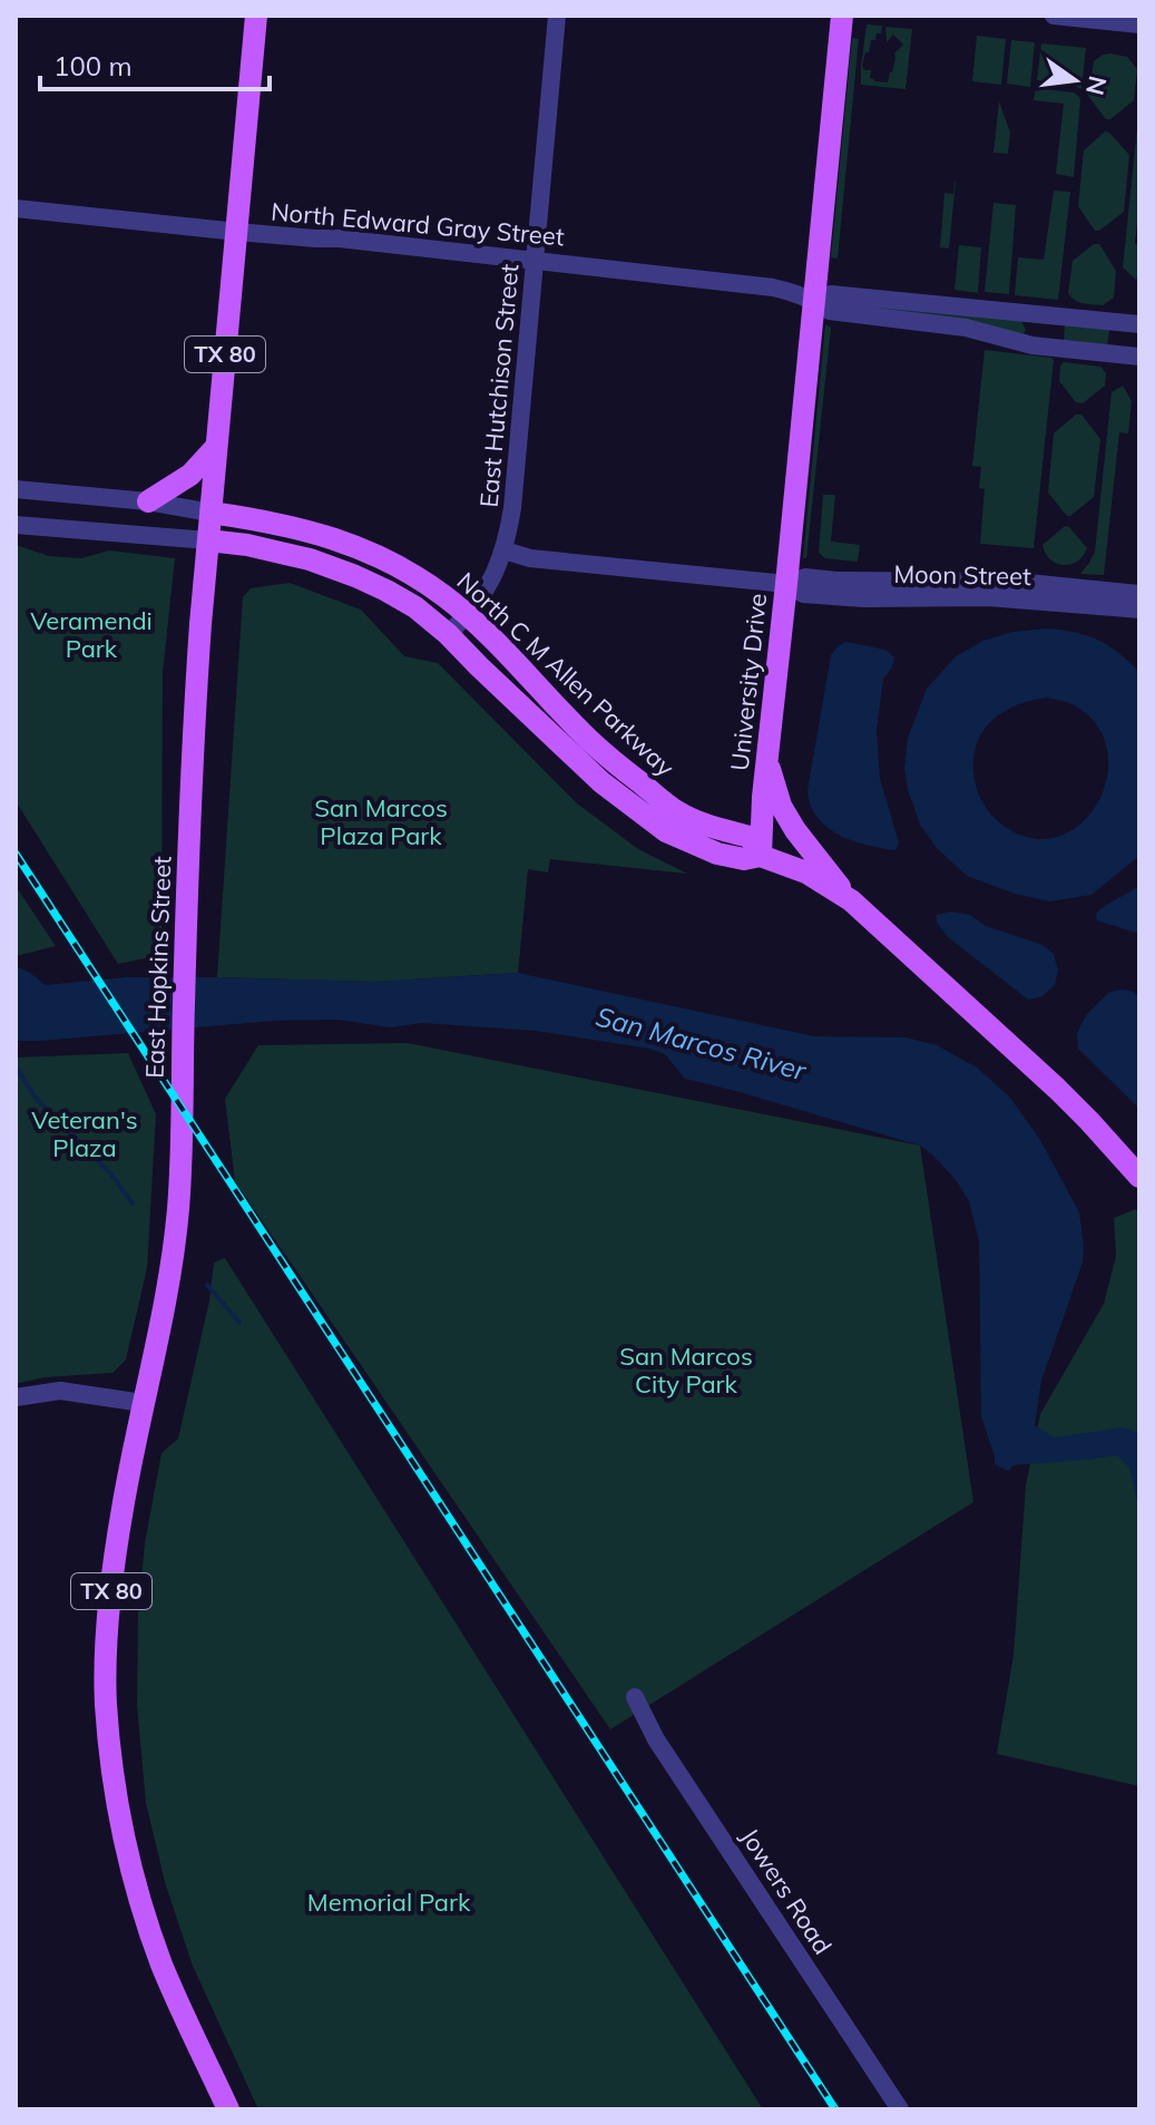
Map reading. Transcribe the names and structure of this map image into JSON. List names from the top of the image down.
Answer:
{
  "streets": {
    "main road": [
      "TX 80",
      "North C M Allen Parkway",
      "University Drive",
      "East Hopkins Street"
    ],
    "street": [
      "North Edward Gray Street",
      "East Hutchison Street",
      "Moon Street",
      "Jowers Road"
    ]
  },
  "crossings": [
    ["North Edward Gray Street", "East Hutchison Street"],
    ["North Edward Gray Street", "University Drive"],
    ["North Edward Gray Street", "East Hopkins Street"],
    ["East Hutchison Street", "Moon Street"],
    ["East Hutchison Street", "North C M Allen Parkway"],
    ["Moon Street", "University Drive"],
    ["North C M Allen Parkway", "University Drive"],
    ["North C M Allen Parkway", "East Hopkins Street"]
  ],
  "water": ["San Marcos River"],
  "parks": [
    "Veramendi Park",
    "San Marcos Plaza Park",
    "Veteran's Plaza",
    "San Marcos City Park",
    "Memorial Park"
  ],
  "scale_bar": "100 m",
  "north": "right"
}
